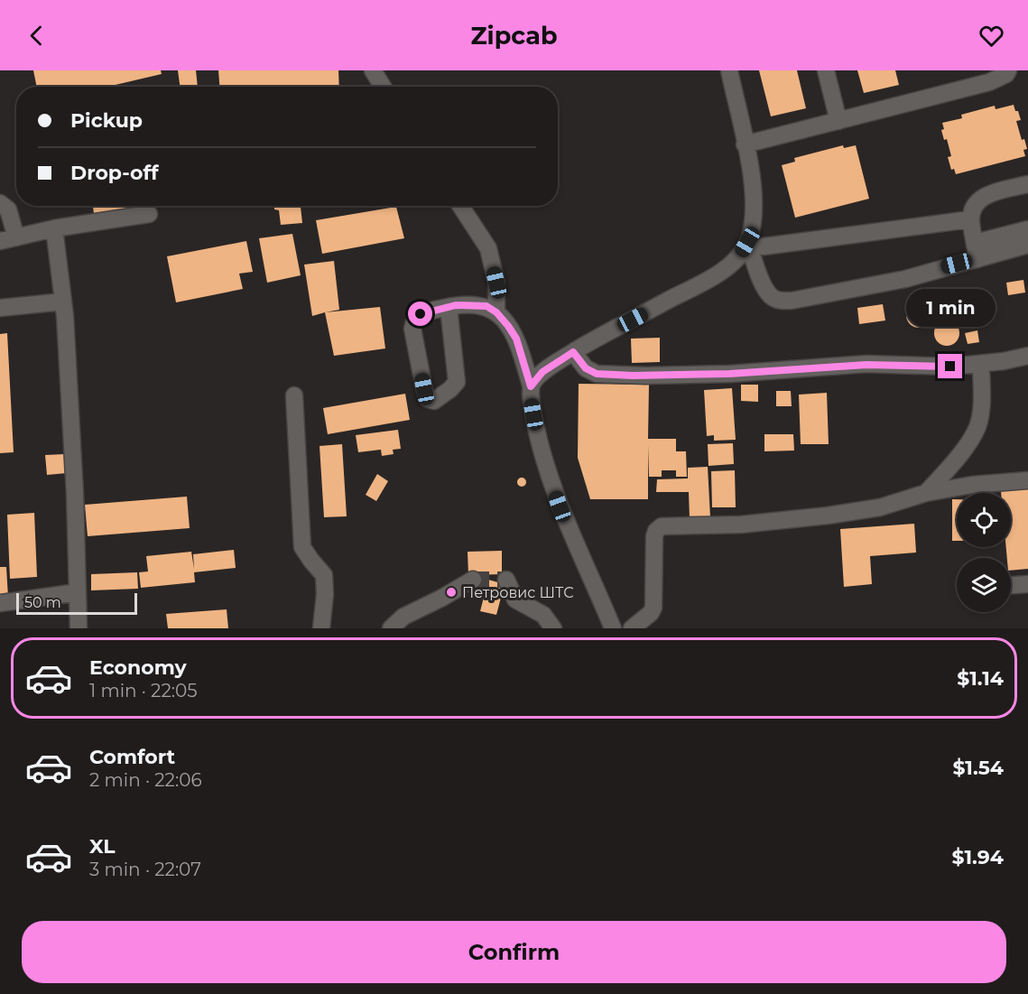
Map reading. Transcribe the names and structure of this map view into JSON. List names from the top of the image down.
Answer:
{
  "places": ["Петровис ШТС"],
  "scale_bar": "50 m",
  "page": {
    "header": "Zipcab",
    "banner": ["Pickup", "Drop-off"],
    "bubble": "1 min",
    "scale": "50 m",
    "list": [
      {
        "name": "Economy",
        "note": "1 min · 22:05",
        "value": "$1.14"
      },
      {
        "name": "Comfort",
        "note": "2 min · 22:06",
        "value": "$1.54"
      },
      {
        "name": "XL",
        "note": "3 min · 22:07",
        "value": "$1.94"
      }
    ],
    "buttons": "Confirm"
  }
}
